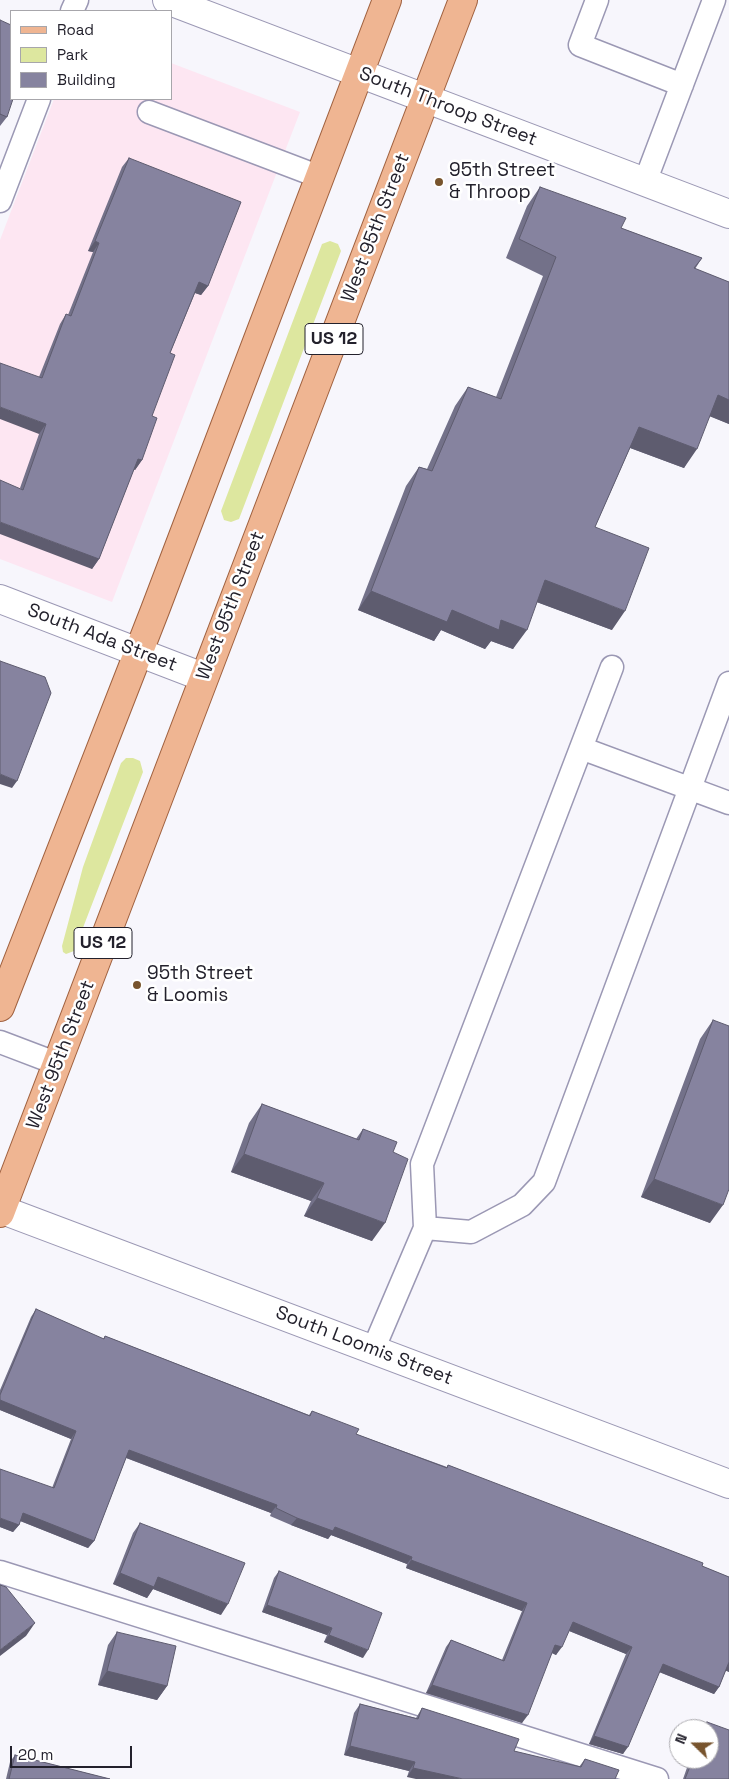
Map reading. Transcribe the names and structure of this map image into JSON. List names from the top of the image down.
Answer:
{
  "streets": {
    "main road": ["West 95th Street", "US 12"],
    "street": ["South Throop Street", "South Ada Street", "South Loomis Street"]
  },
  "crossings": [
    ["South Throop Street", "West 95th Street"],
    ["West 95th Street", "South Ada Street"],
    ["West 95th Street", "South Loomis Street"]
  ],
  "places": ["95th Street & Throop", "95th Street & Loomis"],
  "legend": ["Road", "Park", "Building"],
  "scale_bar": "20 m",
  "north": "left"
}
